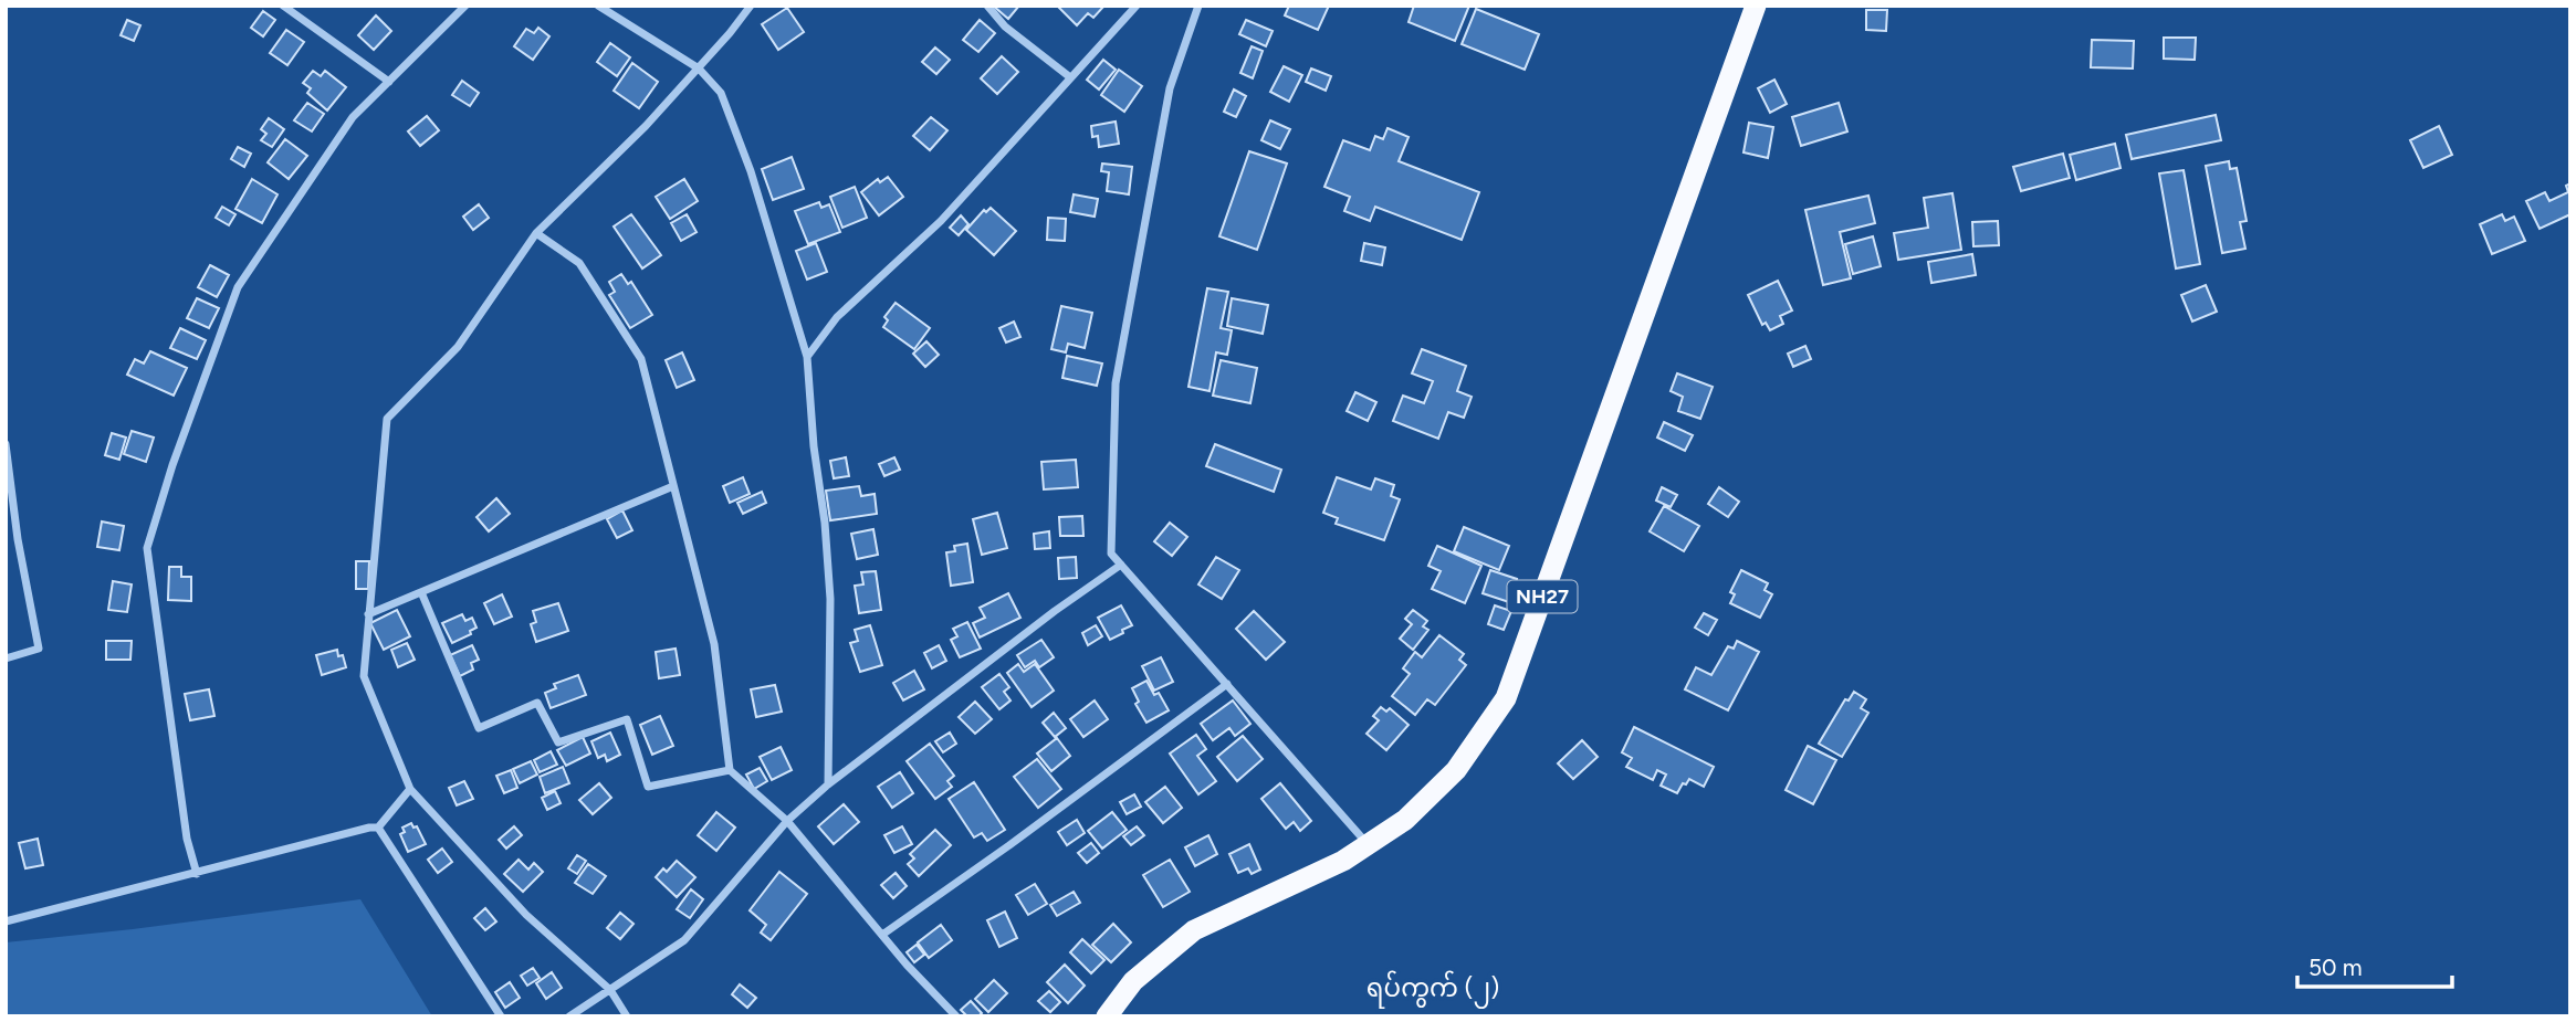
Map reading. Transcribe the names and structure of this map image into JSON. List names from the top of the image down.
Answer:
{
  "streets": {
    "highway": ["NH27"]
  },
  "districts": ["ရပ်ကွက် (၂)"],
  "scale_bar": "50 m"
}
